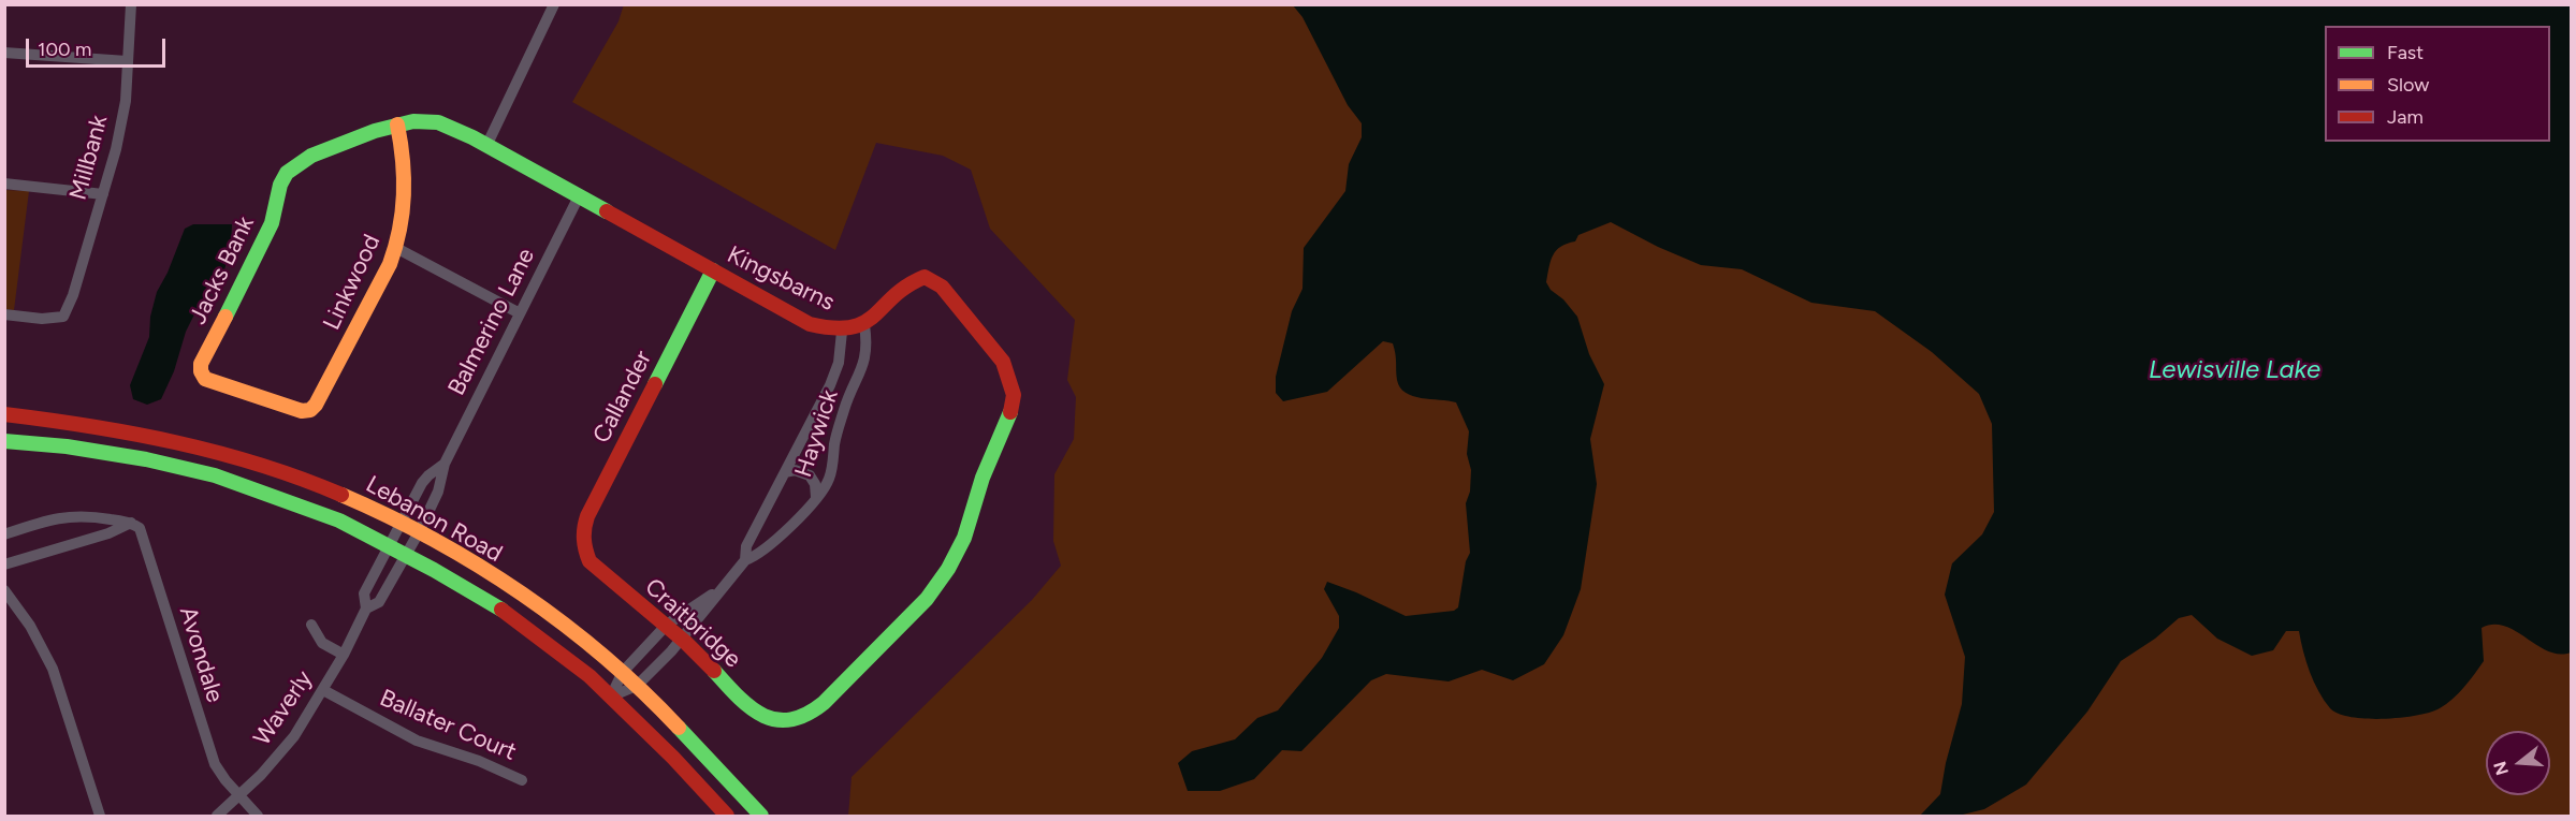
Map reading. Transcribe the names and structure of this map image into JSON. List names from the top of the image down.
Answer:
{
  "streets": {
    "street": [
      "Millbank",
      "Jacks Bank",
      "Kingsbarns",
      "Linkwood",
      "Balmerino Lane",
      "Callander",
      "Haywick",
      "Lebanon Road",
      "Craitbridge",
      "Avondale",
      "Waverly",
      "Ballater Court"
    ]
  },
  "crossings": [
    ["Jacks Bank", "Kingsbarns"],
    ["Jacks Bank", "Linkwood"],
    ["Kingsbarns", "Linkwood"],
    ["Kingsbarns", "Balmerino Lane"],
    ["Kingsbarns", "Callander"],
    ["Kingsbarns", "Haywick"],
    ["Kingsbarns", "Craitbridge"],
    ["Balmerino Lane", "Lebanon Road"],
    ["Balmerino Lane", "Waverly"],
    ["Callander", "Craitbridge"],
    ["Haywick", "Lebanon Road"],
    ["Haywick", "Craitbridge"],
    ["Lebanon Road", "Waverly"],
    ["Avondale", "Waverly"],
    ["Waverly", "Ballater Court"]
  ],
  "water": ["Lewisville Lake"],
  "legend": ["Fast", "Slow", "Jam"],
  "scale_bar": "100 m",
  "north": "left"
}
